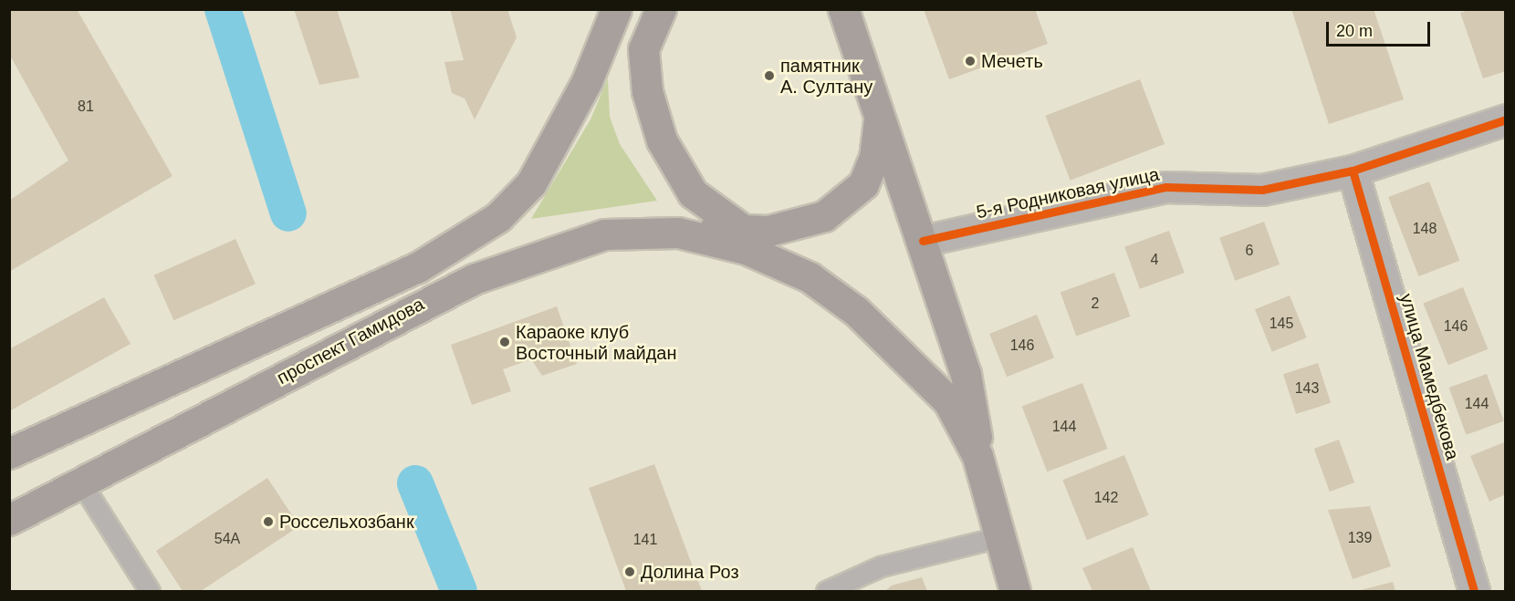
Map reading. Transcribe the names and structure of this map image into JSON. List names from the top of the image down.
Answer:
{
  "streets": {
    "main road": ["проспект Гамидова"],
    "street": ["5-я Родниковая улица", "улица Мамедбекова"]
  },
  "crossings": [
    ["5-я Родниковая улица", "улица Мамедбекова"]
  ],
  "places": [
    "Мечеть",
    "памятник А. Султану",
    "Караоке клуб Восточный майдан",
    "Россельхозбанк",
    "Долина Роз"
  ],
  "house_numbers": [
    "81",
    "148",
    "6",
    "4",
    "2",
    "145",
    "146",
    "146",
    "143",
    "144",
    "144",
    "142",
    "139",
    "54А",
    "141"
  ],
  "scale_bar": "20 m"
}
